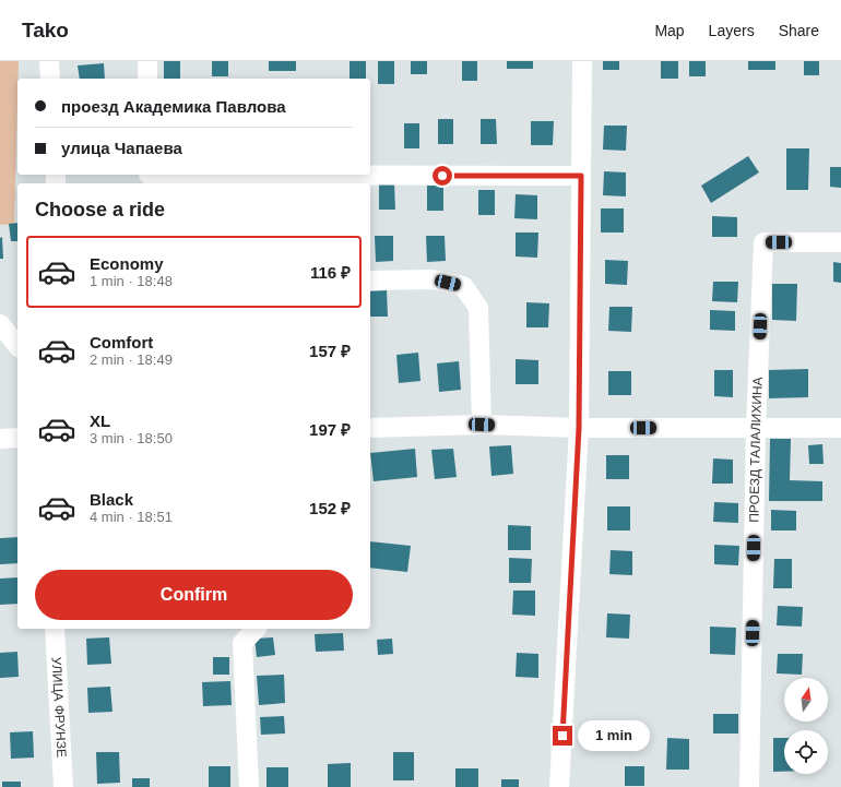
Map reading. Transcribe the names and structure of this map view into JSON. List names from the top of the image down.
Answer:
{
  "streets": {
    "street": ["ПРОЕЗД ТАЛАЛИХИНА", "УЛИЦА ФРУНЗЕ"]
  },
  "north": "top",
  "page": {
    "header": "Tako",
    "nav": ["Map", "Layers", "Share"],
    "banner": ["проезд Академика Павлова", "улица Чапаева"],
    "heading": "Choose a ride",
    "list": [
      {
        "name": "Economy",
        "note": "1 min · 18:48",
        "value": "116 ₽"
      },
      {
        "name": "Comfort",
        "note": "2 min · 18:49",
        "value": "157 ₽"
      },
      {
        "name": "XL",
        "note": "3 min · 18:50",
        "value": "197 ₽"
      },
      {
        "name": "Black",
        "note": "4 min · 18:51",
        "value": "152 ₽"
      }
    ],
    "buttons": "Confirm",
    "bubble": "1 min"
  }
}
